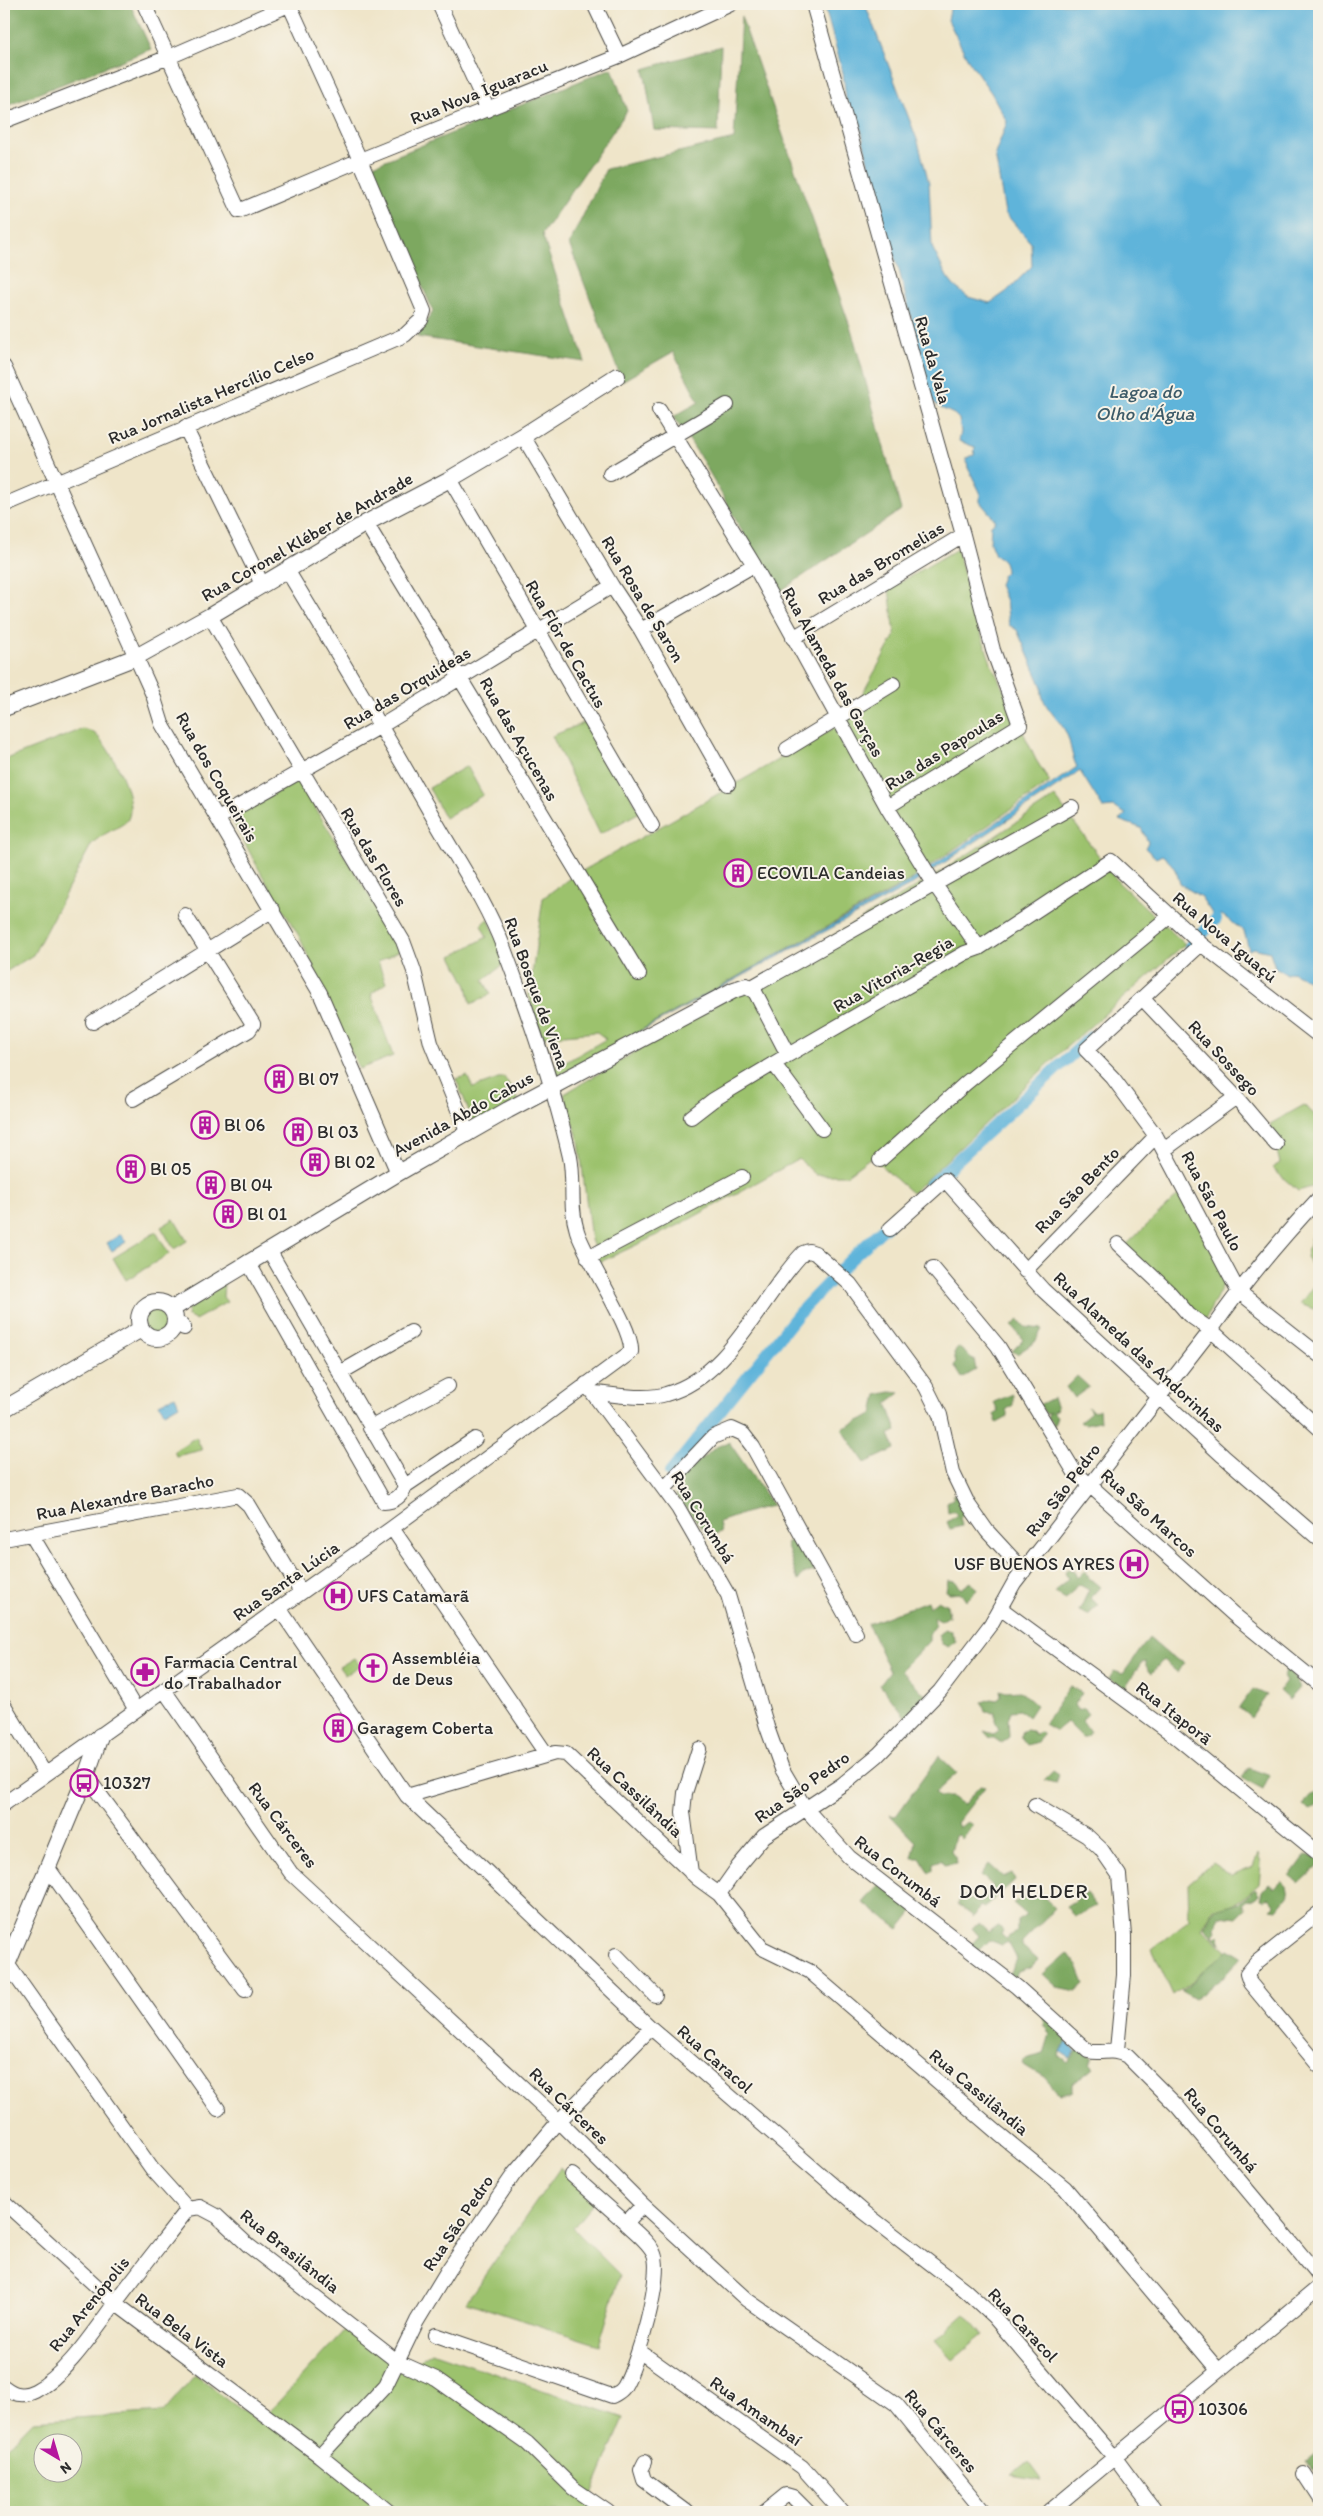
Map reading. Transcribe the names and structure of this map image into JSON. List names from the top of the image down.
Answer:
{
  "streets": {
    "main road": ["Rua Coronel Kléber de Andrade", "Avenida Abdo Cabus"],
    "street": [
      "Rua Nova Iguaracu",
      "Rua da Vala",
      "Rua Jornalista Hercílio Celso",
      "Rua das Bromelias",
      "Rua Rosa de Saron",
      "Rua Flôr de Cactus",
      "Rua Alameda das Garças",
      "Rua das Orquideas",
      "Rua das Açucenas",
      "Rua das Papoulas",
      "Rua dos Coqueirais",
      "Rua das Flores",
      "Rua Nova Iguaçú",
      "Rua Vitoria-Regia",
      "Rua Bosque de Viena",
      "Rua Sossego",
      "Rua São Bento",
      "Rua São Paulo",
      "Rua Alameda das Andorinhas",
      "Rua São Pedro",
      "Rua Alexandre Baracho",
      "Rua São Marcos",
      "Rua Corumbá",
      "Rua Santa Lúcia",
      "Rua Itaporã",
      "Rua Cassilândia",
      "Rua Cárceres",
      "Rua Caracol",
      "Rua Brasilândia",
      "Rua Arenópolis",
      "Rua Bela Vista",
      "Rua Amambaí"
    ]
  },
  "crossings": [
    ["Rua Nova Iguaracu", "Rua Jornalista Hercílio Celso"],
    ["Rua da Vala", "Rua das Bromelias"],
    ["Rua da Vala", "Rua das Papoulas"],
    ["Rua Jornalista Hercílio Celso", "Rua dos Coqueirais"],
    ["Rua Coronel Kléber de Andrade", "Rua Rosa de Saron"],
    ["Rua Coronel Kléber de Andrade", "Rua Flôr de Cactus"],
    ["Rua Coronel Kléber de Andrade", "Rua das Açucenas"],
    ["Rua Coronel Kléber de Andrade", "Rua dos Coqueirais"],
    ["Rua Coronel Kléber de Andrade", "Rua das Flores"],
    ["Rua Coronel Kléber de Andrade", "Rua Bosque de Viena"],
    ["Rua das Bromelias", "Rua Alameda das Garças"],
    ["Rua Rosa de Saron", "Rua das Orquideas"],
    ["Rua Flôr de Cactus", "Rua das Orquideas"],
    ["Rua Alameda das Garças", "Rua das Papoulas"],
    ["Rua Alameda das Garças", "Rua Vitoria-Regia"],
    ["Rua das Orquideas", "Rua das Açucenas"],
    ["Rua das Orquideas", "Rua dos Coqueirais"],
    ["Rua das Orquideas", "Rua das Flores"],
    ["Rua das Orquideas", "Rua Bosque de Viena"],
    ["Rua dos Coqueirais", "Avenida Abdo Cabus"],
    ["Rua das Flores", "Avenida Abdo Cabus"],
    ["Rua Nova Iguaçú", "Rua Vitoria-Regia"],
    ["Rua Bosque de Viena", "Avenida Abdo Cabus"],
    ["Rua Bosque de Viena", "Rua Corumbá"],
    ["Rua Bosque de Viena", "Rua Santa Lúcia"],
    ["Rua Sossego", "Rua São Paulo"],
    ["Rua São Bento", "Rua São Paulo"],
    ["Rua São Bento", "Rua Alameda das Andorinhas"],
    ["Rua São Paulo", "Rua São Pedro"],
    ["Rua Alameda das Andorinhas", "Rua São Pedro"],
    ["Rua São Pedro", "Rua São Marcos"],
    ["Rua São Pedro", "Rua Corumbá"],
    ["Rua São Pedro", "Rua Itaporã"],
    ["Rua São Pedro", "Rua Cassilândia"],
    ["Rua São Pedro", "Rua Cárceres"],
    ["Rua São Pedro", "Rua Caracol"],
    ["Rua São Pedro", "Rua Brasilândia"],
    ["Rua São Pedro", "Rua Bela Vista"],
    ["Rua Alexandre Baracho", "Rua Santa Lúcia"],
    ["Rua Corumbá", "Rua Santa Lúcia"],
    ["Rua Santa Lúcia", "Rua Cárceres"],
    ["Rua Santa Lúcia", "Rua Caracol"],
    ["Rua Cassilândia", "Rua Caracol"],
    ["Rua Brasilândia", "Rua Arenópolis"],
    ["Rua Arenópolis", "Rua Bela Vista"]
  ],
  "districts": ["DOM HELDER"],
  "water": ["Lagoa do Olho d'Água"],
  "places": {
    "building": [
      "ECOVILA Candeias",
      "Bl 07",
      "Bl 06",
      "Bl 03",
      "Bl 02",
      "Bl 05",
      "Bl 04",
      "Bl 01",
      "Garagem Coberta"
    ],
    "hospital": ["USF BUENOS AYRES", "UFS Catamarã"],
    "church": ["Assembléia de Deus"],
    "pharmacy": ["Farmacia Central do Trabalhador"],
    "bus stop": ["10327", "10306"]
  },
  "north": "bottom right"
}
